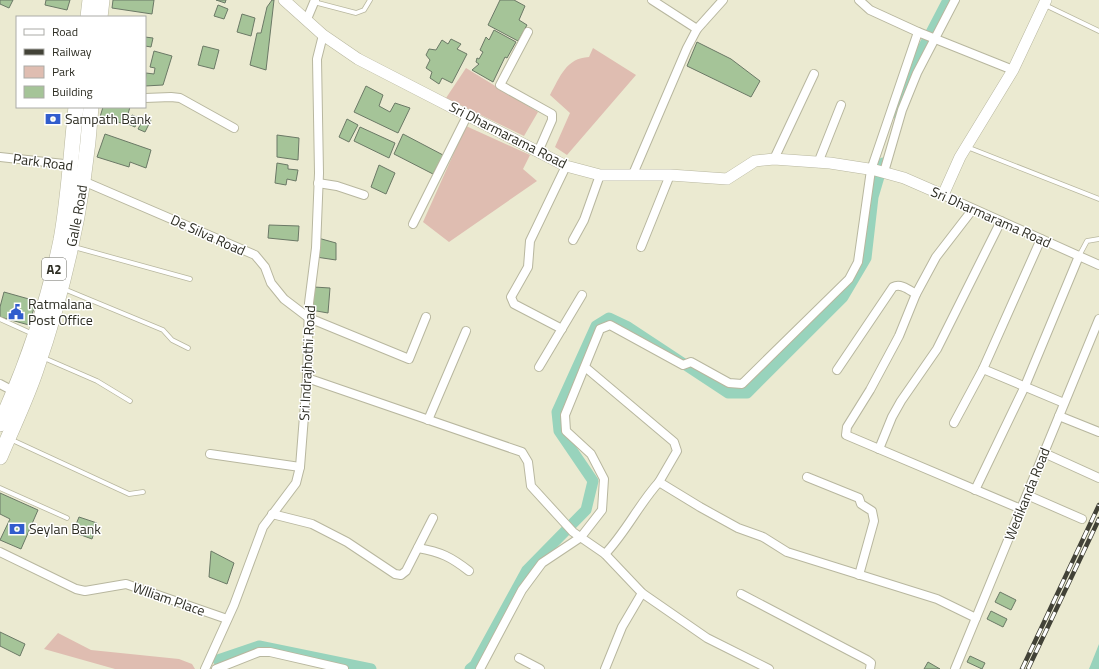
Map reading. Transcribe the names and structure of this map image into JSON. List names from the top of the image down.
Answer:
{
  "streets": {
    "highway": ["Galle Road", "A2"],
    "street": [
      "Sri Dharmarama Road",
      "Park Road",
      "De Silva Road",
      "Sri Indrajhothi Road",
      "Wedikanda Road",
      "Wlliam Place"
    ]
  },
  "crossings": [
    ["Sri Dharmarama Road", "Sri Indrajhothi Road"],
    ["Park Road", "Galle Road"],
    ["Park Road", "De Silva Road"],
    ["Galle Road", "De Silva Road"],
    ["De Silva Road", "Sri Indrajhothi Road"],
    ["Sri Indrajhothi Road", "Wlliam Place"]
  ],
  "places": {
    "bank": ["Sampath Bank", "Seylan Bank"],
    "public building": ["Ratmalana Post Office"]
  },
  "legend": [
    "Road",
    "Railway",
    "Park",
    "Building"
  ]
}
